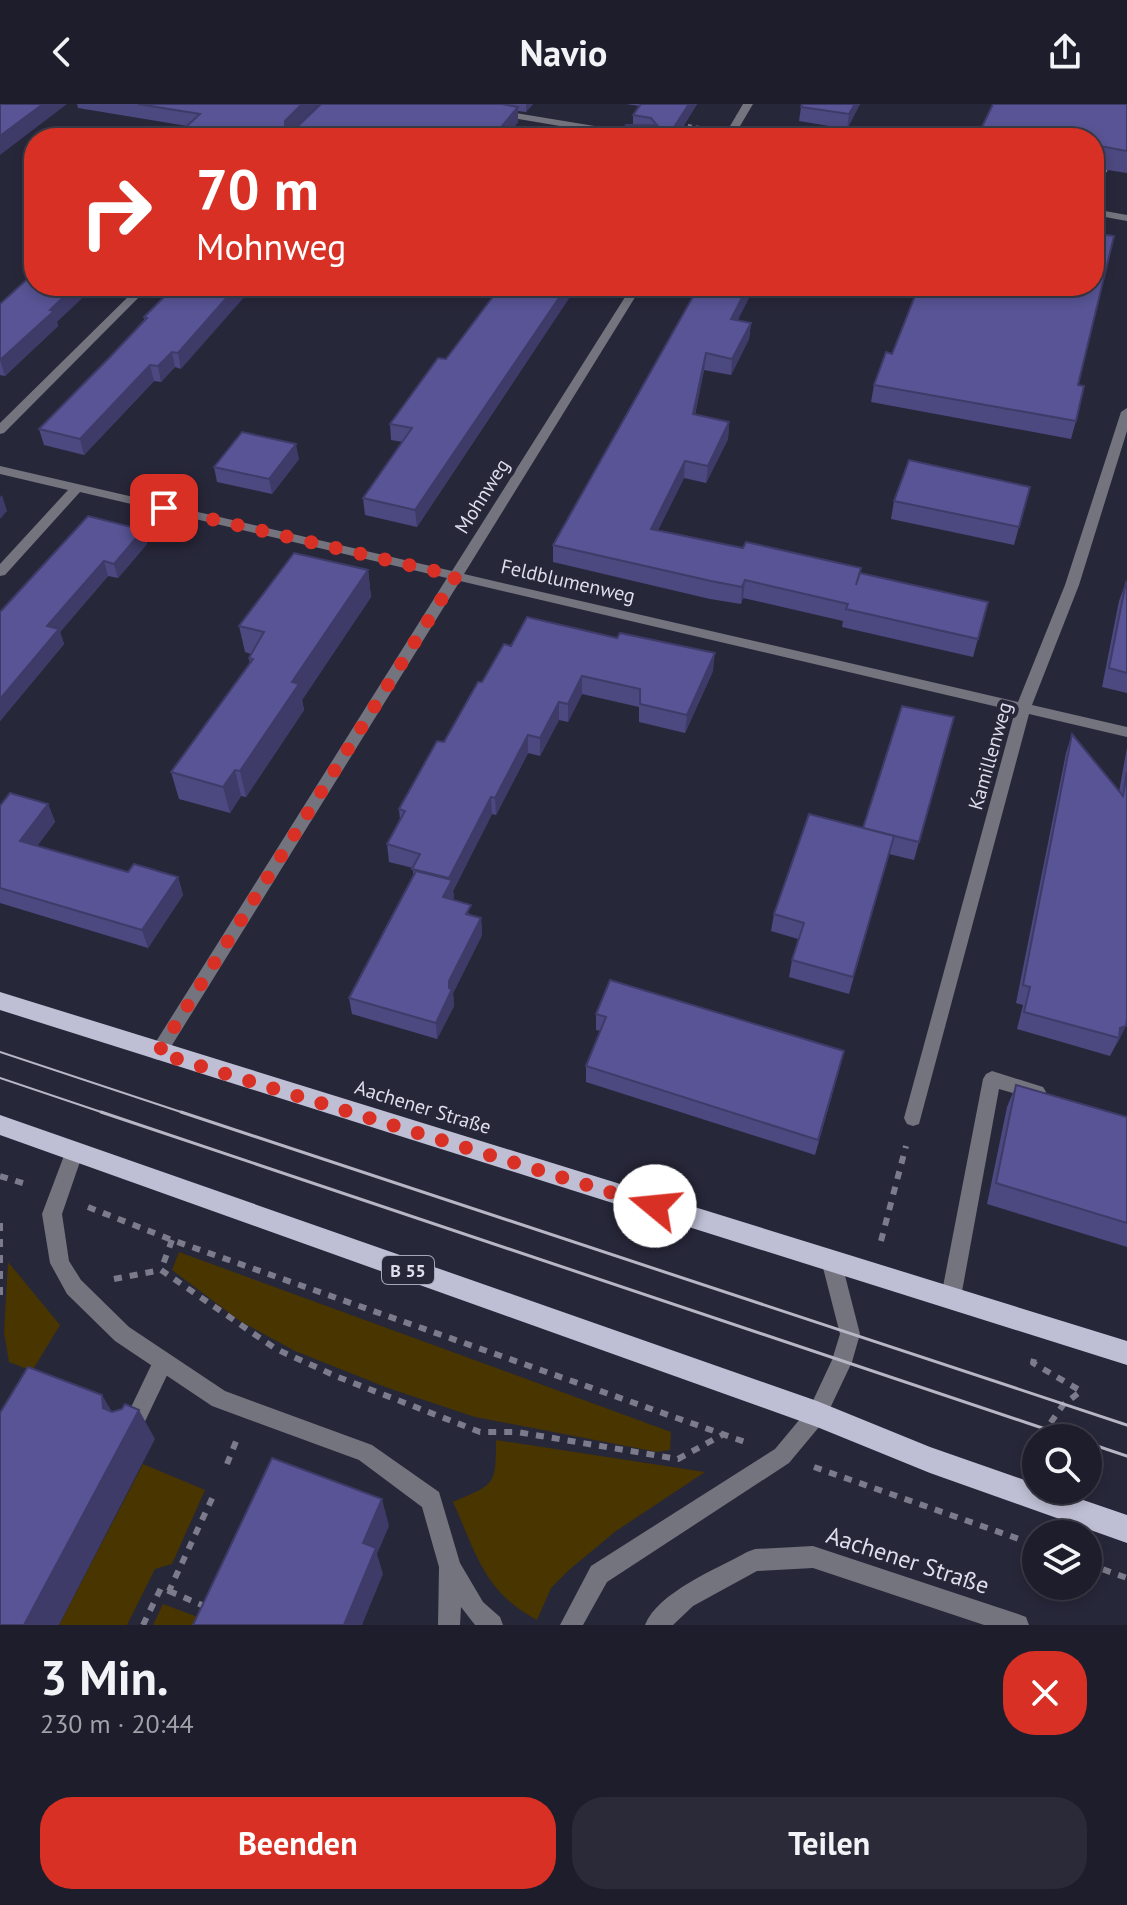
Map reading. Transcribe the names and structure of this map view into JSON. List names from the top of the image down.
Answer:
{
  "streets": {
    "main road": ["Aachener Straße", "B 55"],
    "street": ["Mohnweg", "Feldblumenweg", "Kamillenweg"]
  },
  "crossings": [
    ["Mohnweg", "Feldblumenweg"],
    ["Mohnweg", "Aachener Straße"],
    ["Feldblumenweg", "Kamillenweg"]
  ],
  "page": {
    "header": "Navio",
    "turn": ["70 m", "Mohnweg"],
    "heading": ["3 Min.", "230 m · 20:44"],
    "buttons": ["Beenden", "Teilen"]
  }
}
